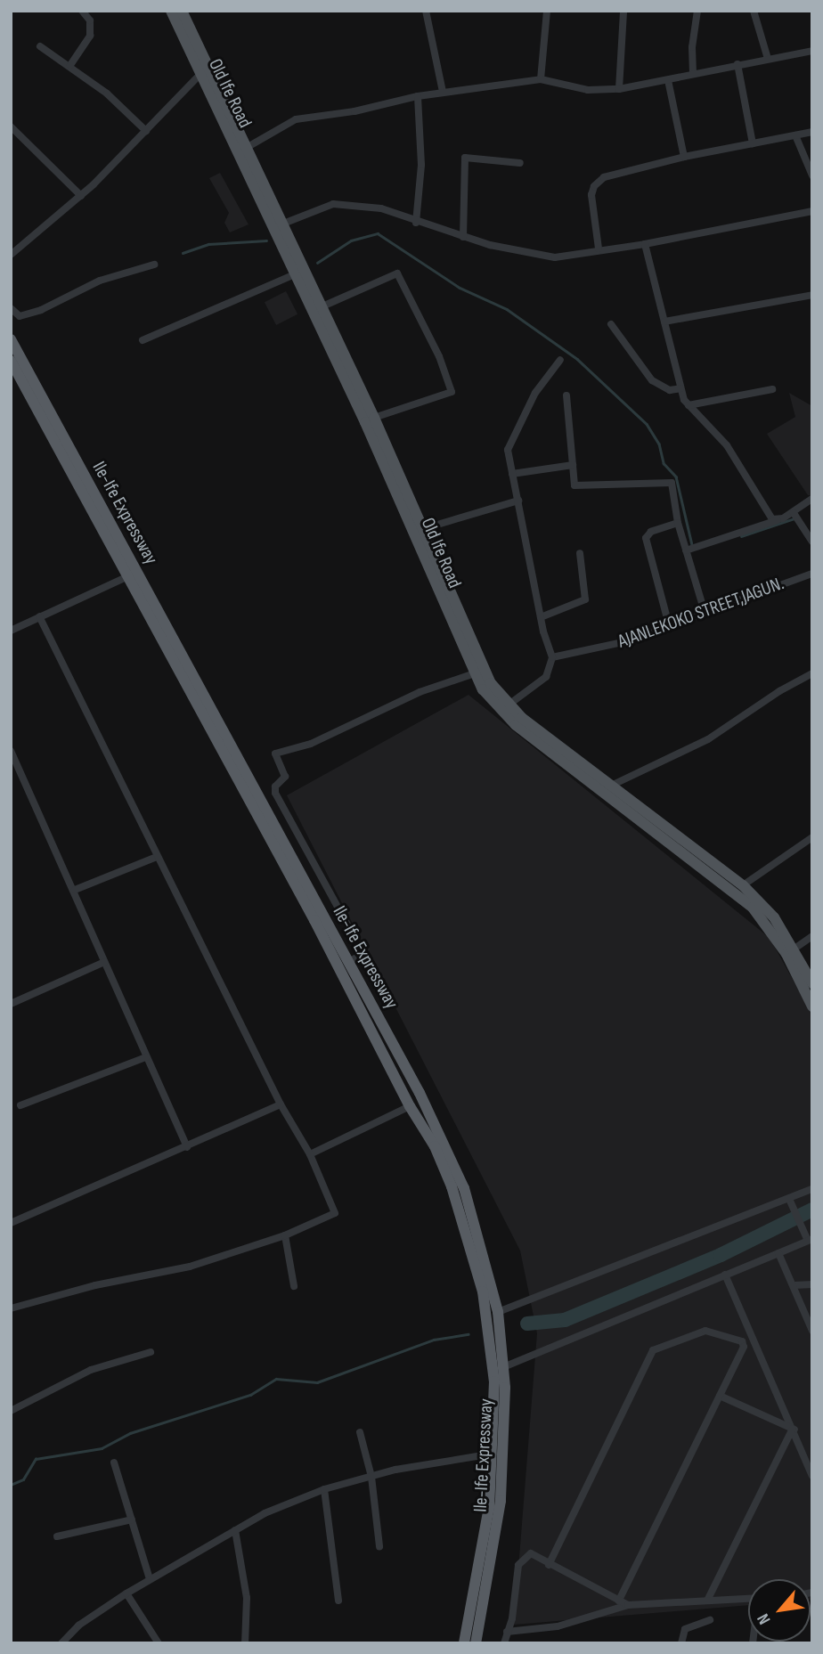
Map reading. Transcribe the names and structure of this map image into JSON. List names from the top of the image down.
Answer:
{
  "streets": {
    "highway": ["Ile-Ife Expressway"],
    "main road": ["Old Ife Road"],
    "street": ["AJANLEKOKO STREET,JAGUN."]
  },
  "north": "bottom left"
}
